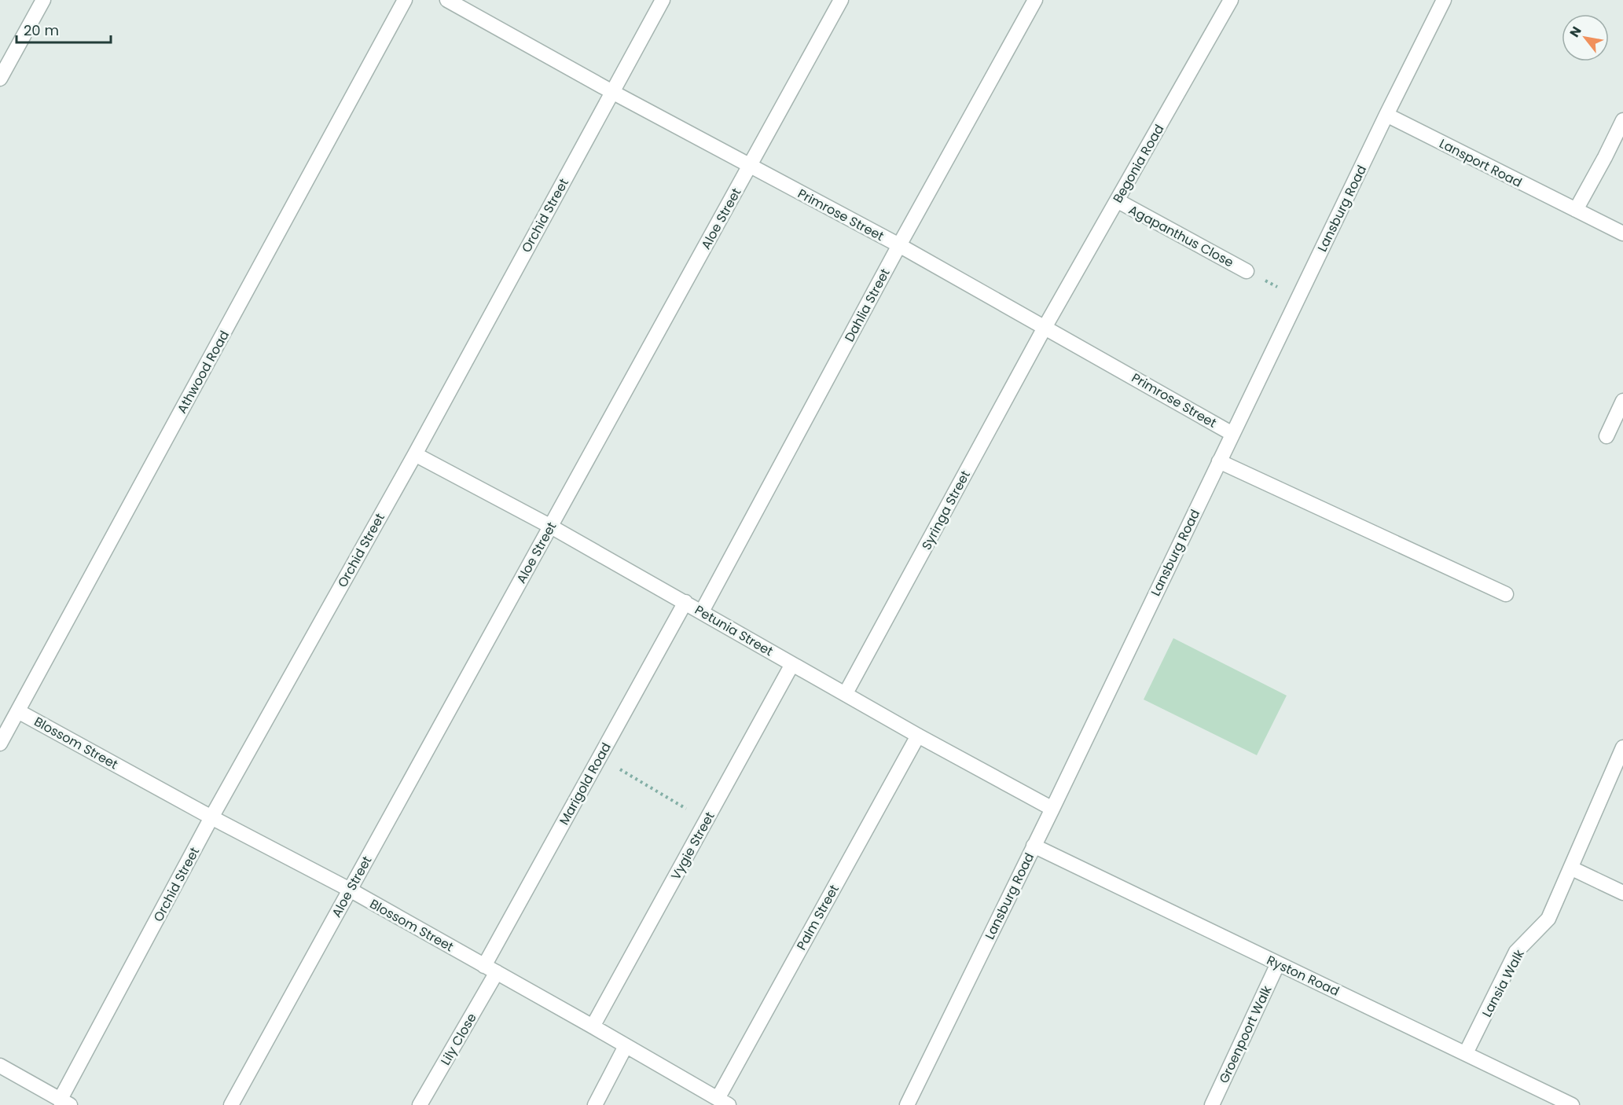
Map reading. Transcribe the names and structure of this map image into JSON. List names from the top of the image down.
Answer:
{
  "streets": {
    "street": [
      "Lansport Road",
      "Begonia Road",
      "Lansburg Road",
      "Primrose Street",
      "Orchid Street",
      "Aloe Street",
      "Agapanthus Close",
      "Dahlia Street",
      "Athwood Road",
      "Syringa Street",
      "Petunia Street",
      "Blossom Street",
      "Marigold Road",
      "Vygie Street",
      "Palm Street",
      "Ryston Road",
      "Lansia Walk",
      "Groenpoort Walk",
      "Lily Close"
    ]
  },
  "crossings": [
    ["Lansport Road", "Lansburg Road"],
    ["Begonia Road", "Primrose Street"],
    ["Begonia Road", "Agapanthus Close"],
    ["Begonia Road", "Syringa Street"],
    ["Lansburg Road", "Primrose Street"],
    ["Lansburg Road", "Petunia Street"],
    ["Lansburg Road", "Ryston Road"],
    ["Primrose Street", "Orchid Street"],
    ["Primrose Street", "Aloe Street"],
    ["Primrose Street", "Dahlia Street"],
    ["Primrose Street", "Syringa Street"],
    ["Orchid Street", "Petunia Street"],
    ["Orchid Street", "Blossom Street"],
    ["Aloe Street", "Petunia Street"],
    ["Aloe Street", "Blossom Street"],
    ["Dahlia Street", "Petunia Street"],
    ["Athwood Road", "Blossom Street"],
    ["Syringa Street", "Petunia Street"],
    ["Petunia Street", "Marigold Road"],
    ["Petunia Street", "Vygie Street"],
    ["Petunia Street", "Palm Street"],
    ["Blossom Street", "Marigold Road"],
    ["Blossom Street", "Vygie Street"],
    ["Blossom Street", "Palm Street"],
    ["Blossom Street", "Lily Close"],
    ["Marigold Road", "Lily Close"],
    ["Ryston Road", "Lansia Walk"],
    ["Ryston Road", "Groenpoort Walk"]
  ],
  "scale_bar": "20 m",
  "north": "top left"
}
